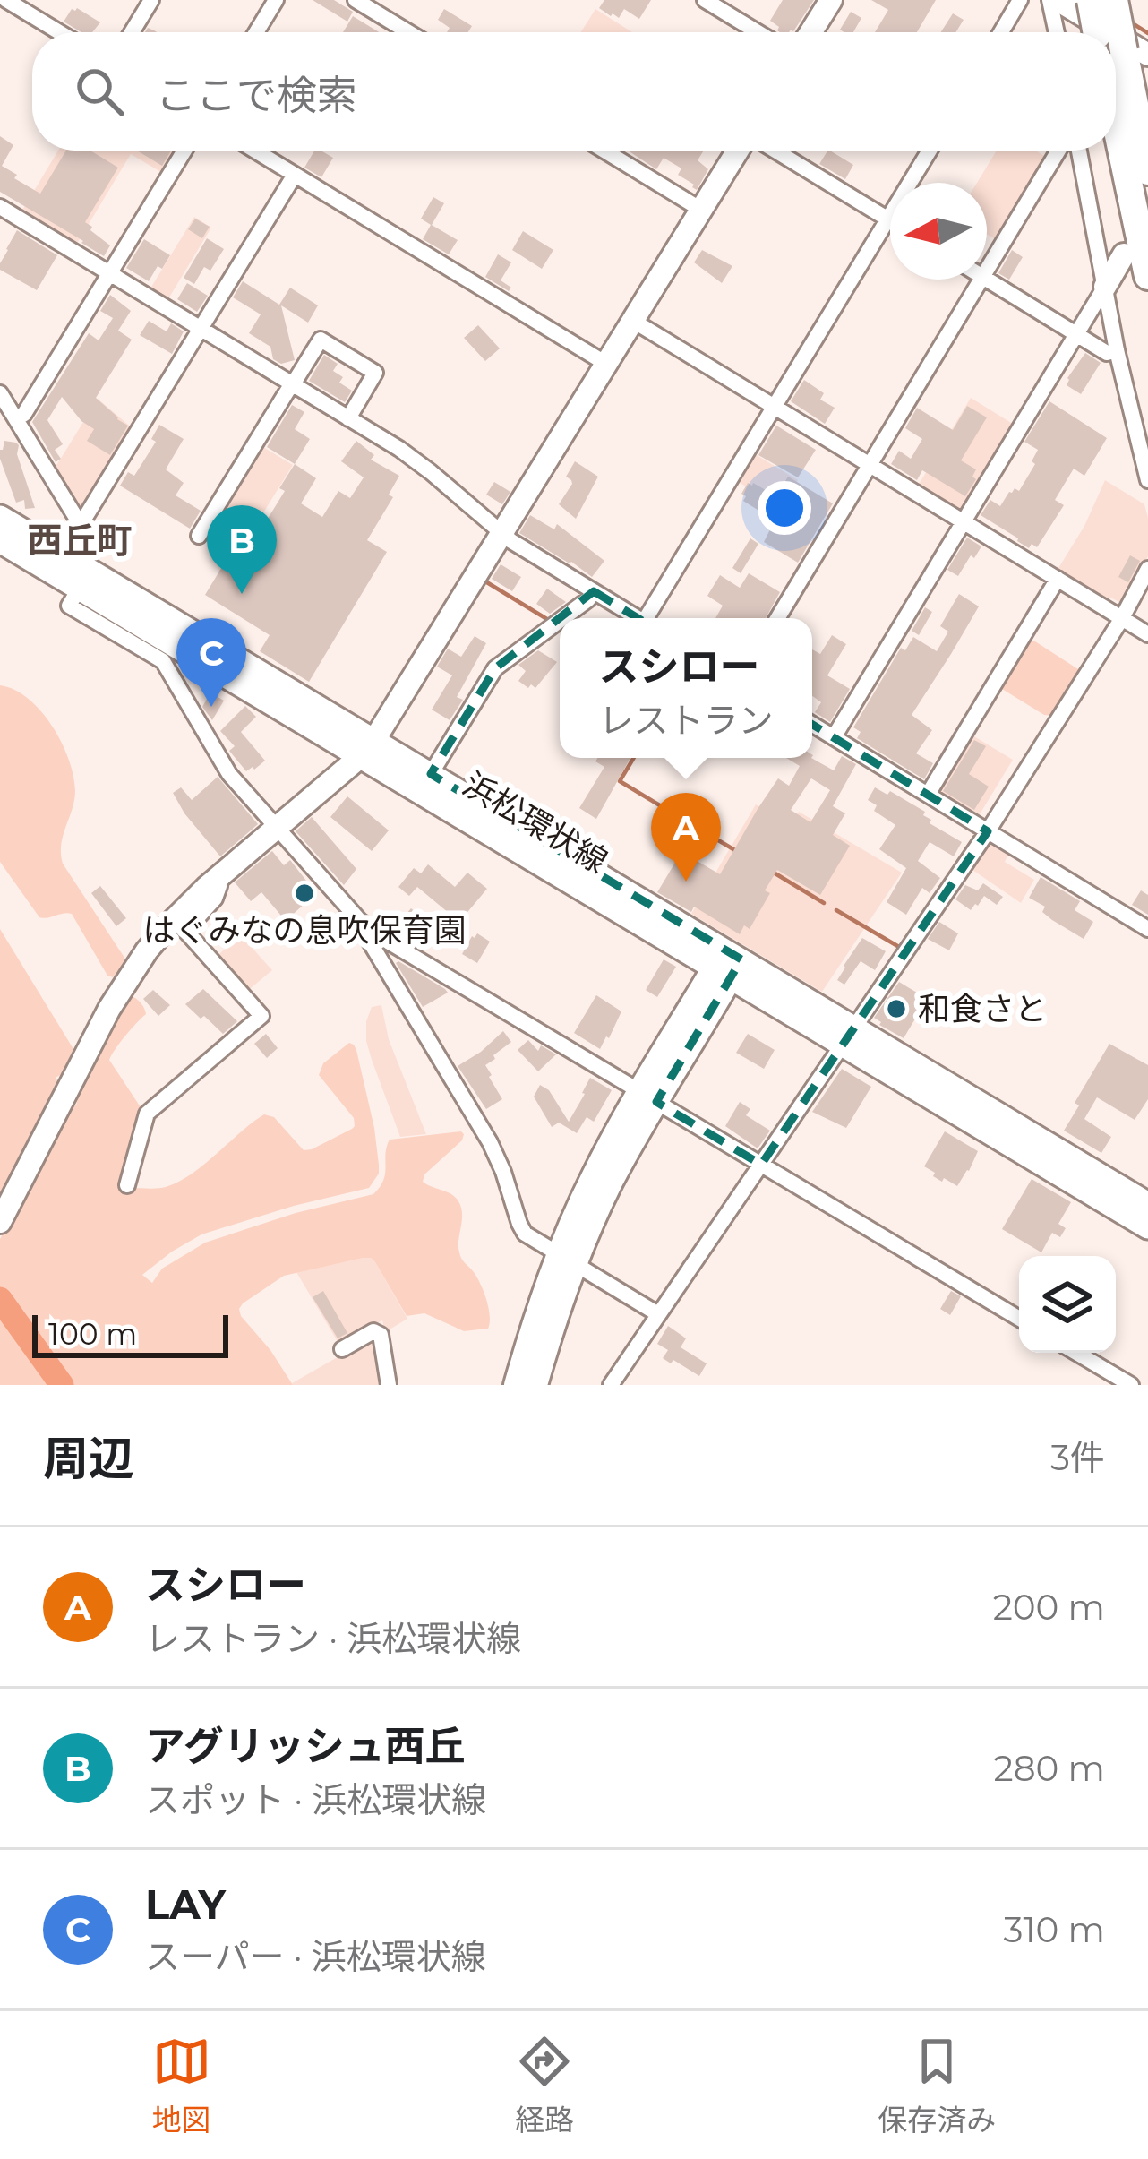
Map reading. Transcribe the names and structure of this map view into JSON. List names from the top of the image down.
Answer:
{
  "streets": {
    "main road": ["浜松環状線"]
  },
  "districts": ["西丘町"],
  "places": ["はぐみなの息吹保育園", "和食さと"],
  "scale_bar": "100 m",
  "north": "left",
  "page": {
    "search": "ここで検索",
    "pins": ["B", "C", "A"],
    "popup": ["スシロー", "レストラン"],
    "scale": "100 m",
    "heading": ["周辺", "3件"],
    "list": [
      {
        "mark": "A",
        "name": "スシロー",
        "note": "レストラン · 浜松環状線",
        "value": "200 m"
      },
      {
        "mark": "B",
        "name": "アグリッシュ西丘",
        "note": "スポット · 浜松環状線",
        "value": "280 m"
      },
      {
        "mark": "C",
        "name": "LAY",
        "note": "スーパー · 浜松環状線",
        "value": "310 m"
      }
    ],
    "nav": ["地図", "経路", "保存済み"]
  }
}
